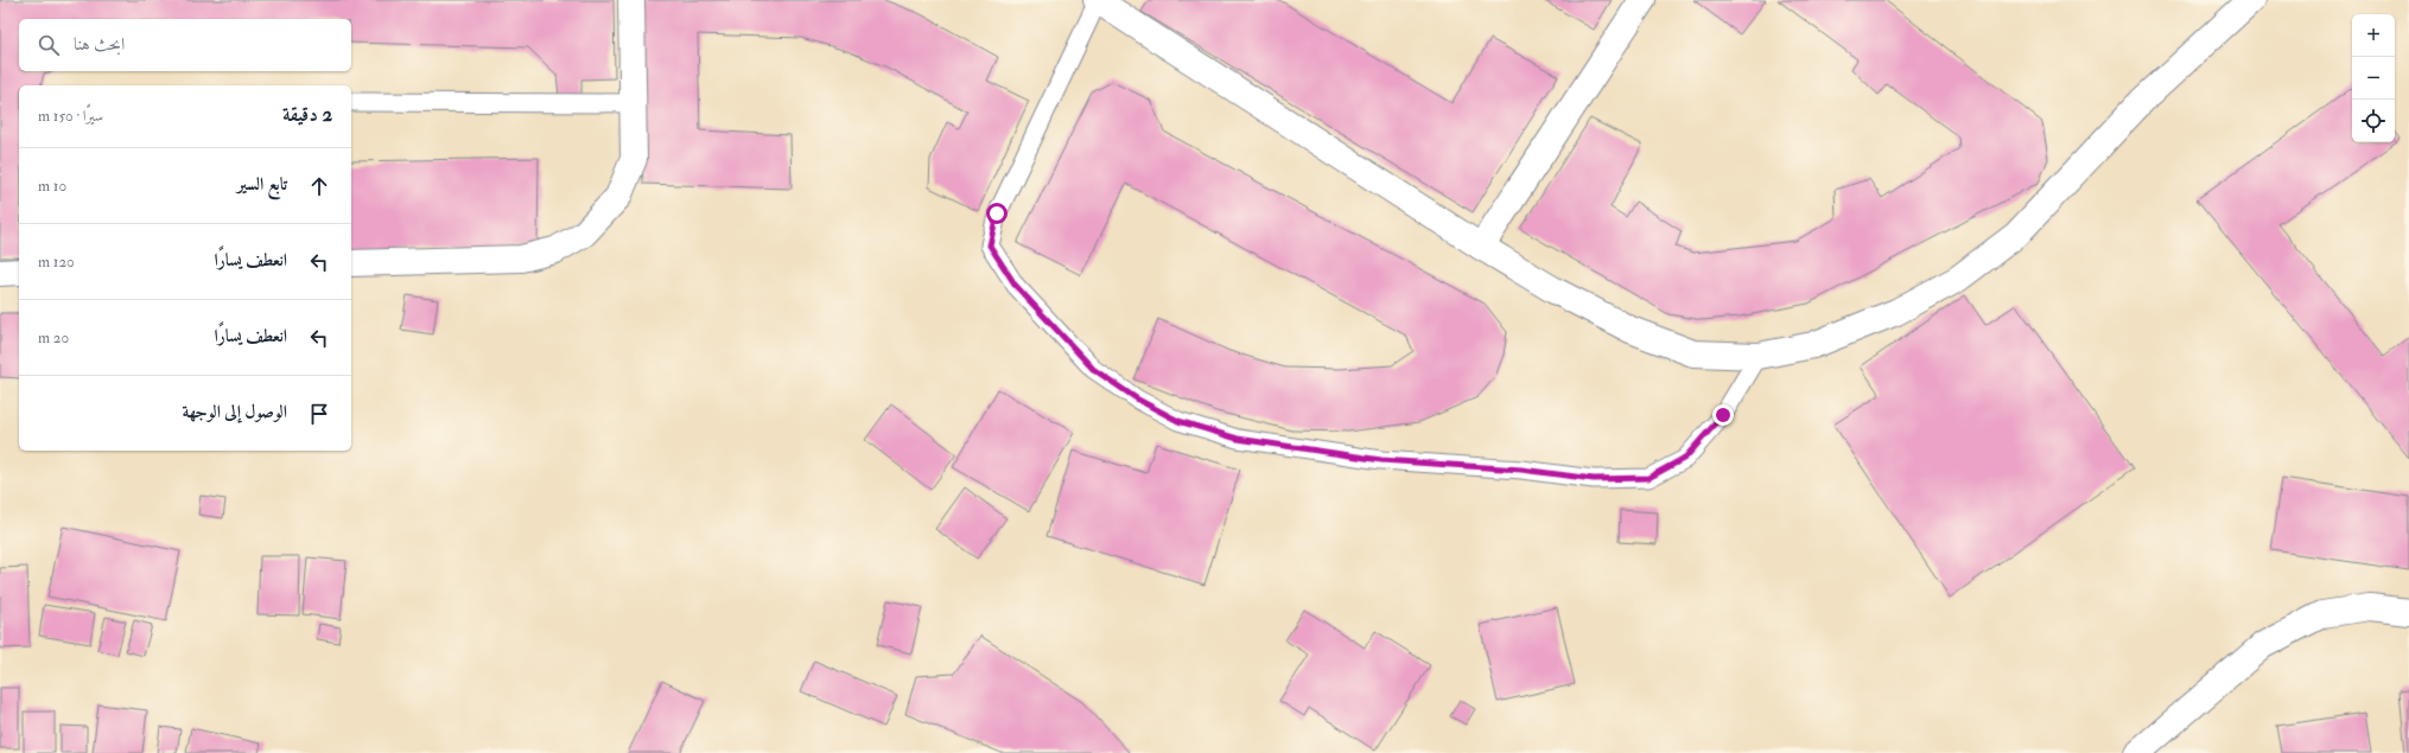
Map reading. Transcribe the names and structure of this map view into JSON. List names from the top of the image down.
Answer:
{
  "page": {
    "map_buttons": ["+", "−"],
    "search": "ابحث هنا",
    "heading": ["2 دقيقة", "سيرًا · 150 m"],
    "list": [
      ["تابع السير", "10 m"],
      ["انعطف يسارًا", "120 m"],
      ["انعطف يسارًا", "20 m"],
      "الوصول إلى الوجهة"
    ]
  }
}
